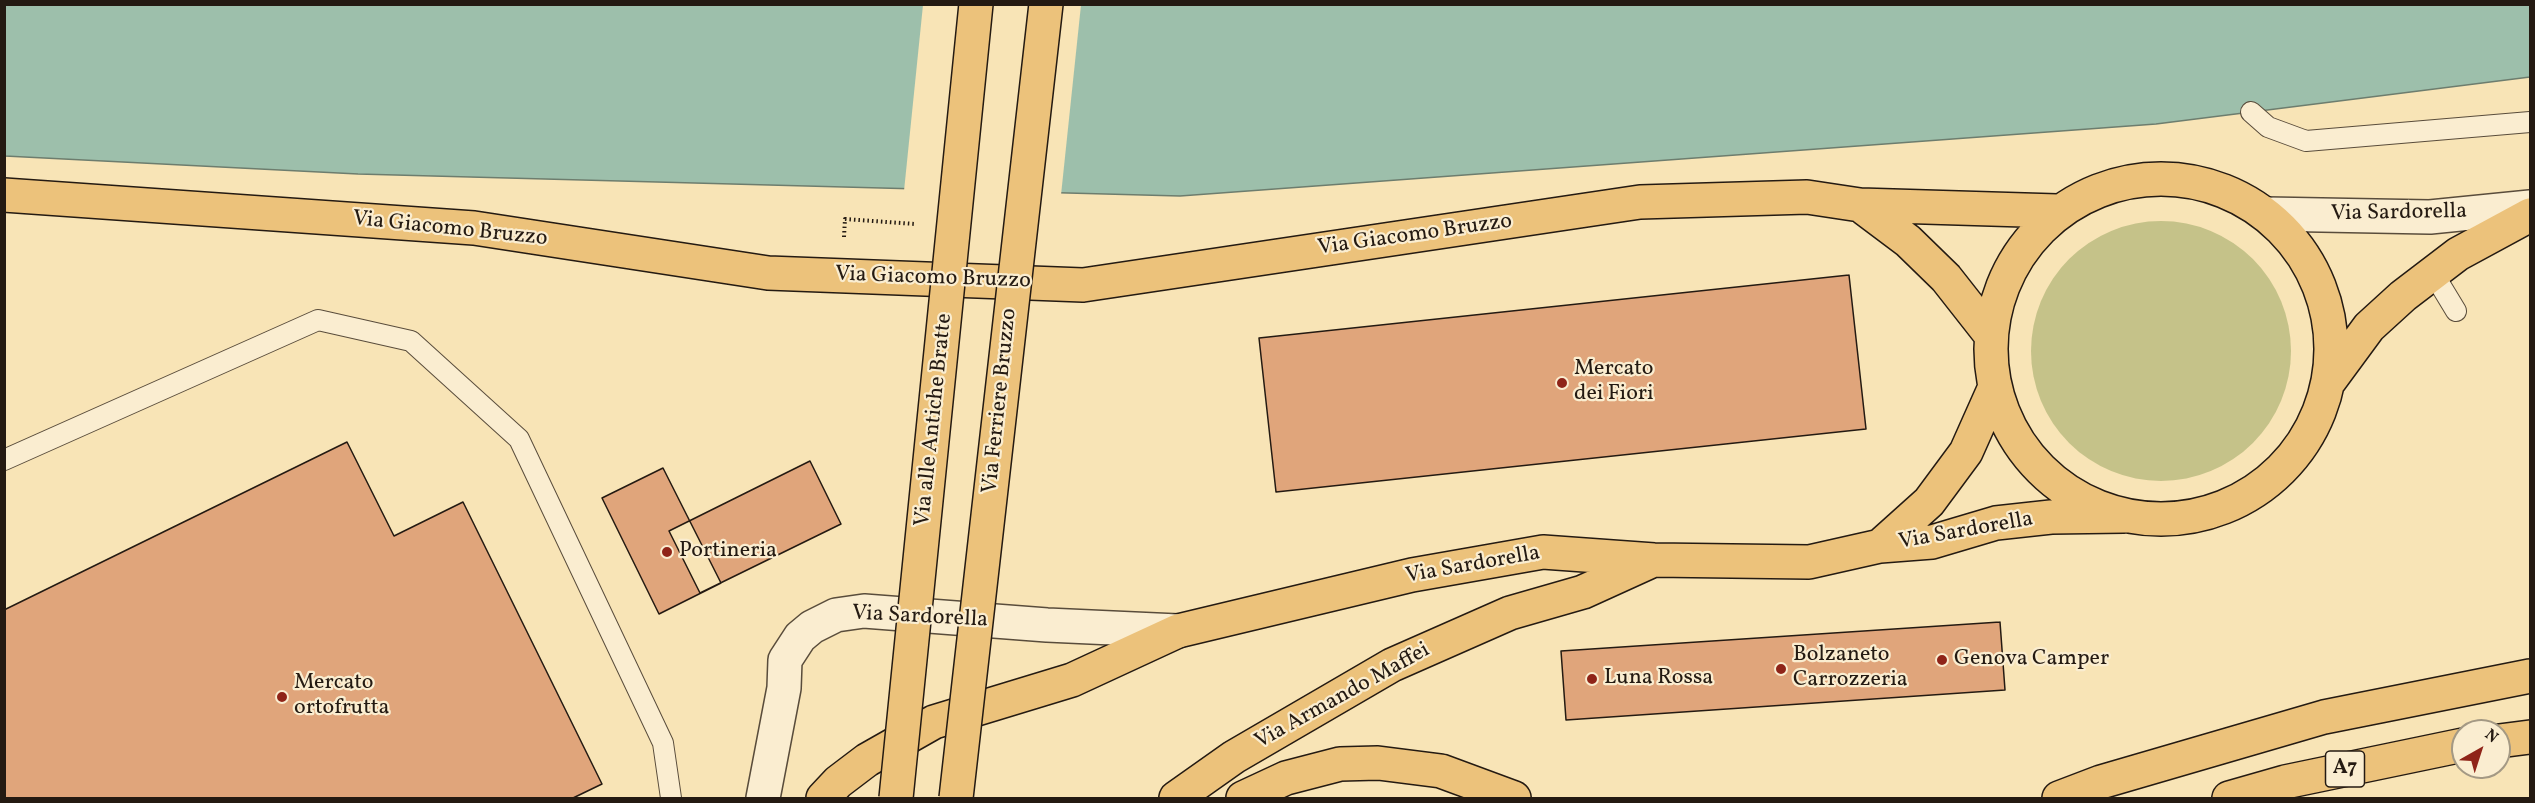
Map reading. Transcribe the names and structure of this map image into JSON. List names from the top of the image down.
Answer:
{
  "streets": {
    "main road": [
      "Via Sardorella",
      "Via Giacomo Bruzzo",
      "Via Ferriere Bruzzo",
      "Via alle Antiche Bratte",
      "Via Armando Maffei",
      "A7"
    ]
  },
  "crossings": [
    ["Via Sardorella", "Via Armando Maffei"]
  ],
  "places": [
    "Mercato dei Fiori",
    "Portineria",
    "Genova Camper",
    "Bolzaneto Carrozzeria",
    "Luna Rossa",
    "Mercato ortofrutta"
  ],
  "north": "top right"
}
